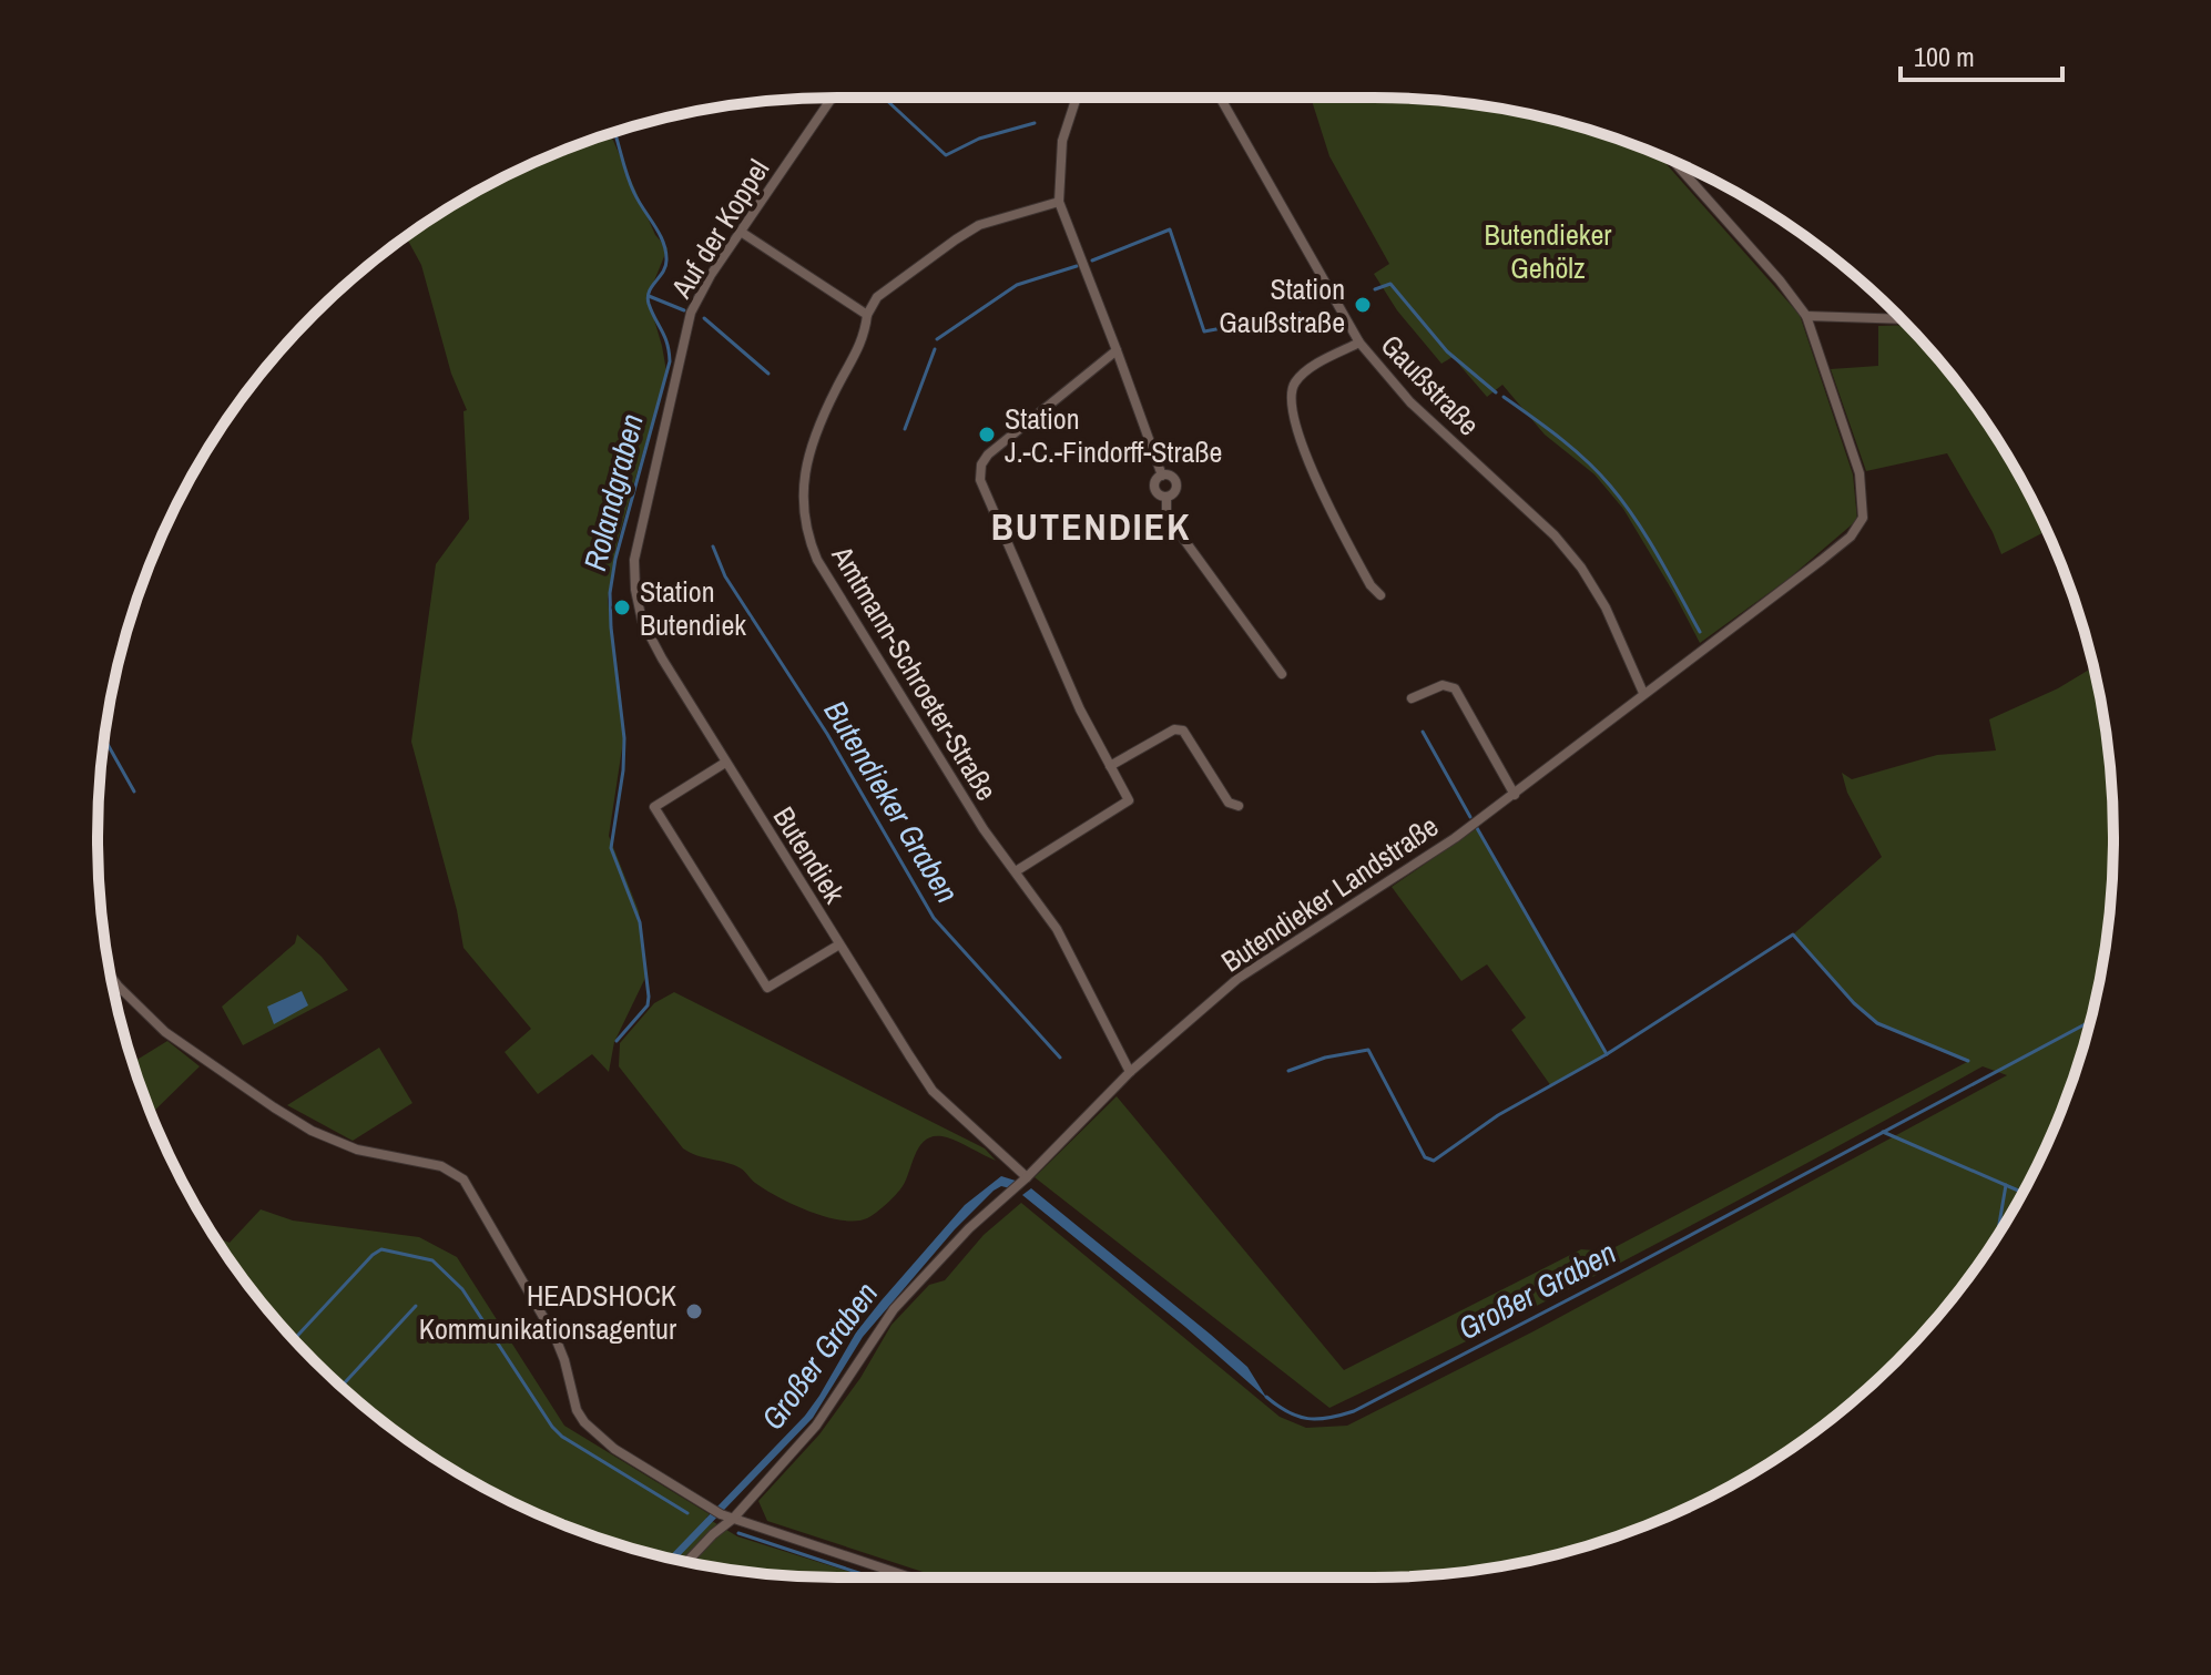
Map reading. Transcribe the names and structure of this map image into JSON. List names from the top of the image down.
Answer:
{
  "streets": {
    "street": [
      "Auf der Koppel",
      "Gaußstraße",
      "Amtmann-Schroeter-Straße",
      "Butendiek",
      "Butendieker Landstraße"
    ]
  },
  "crossings": [
    ["Auf der Koppel", "Butendiek"],
    ["Gaußstraße", "Butendieker Landstraße"],
    ["Amtmann-Schroeter-Straße", "Butendieker Landstraße"],
    ["Butendiek", "Butendieker Landstraße"]
  ],
  "districts": ["BUTENDIEK"],
  "water": ["Rolandgraben", "Butendieker Graben", "Großer Graben"],
  "parks": ["Butendieker Gehölz"],
  "places": [
    "Station Gaußstraße",
    "Station J.-C.-Findorff-Straße",
    "Station Butendiek",
    "HEADSHOCK Kommunikationsagentur"
  ],
  "scale_bar": "100 m"
}
